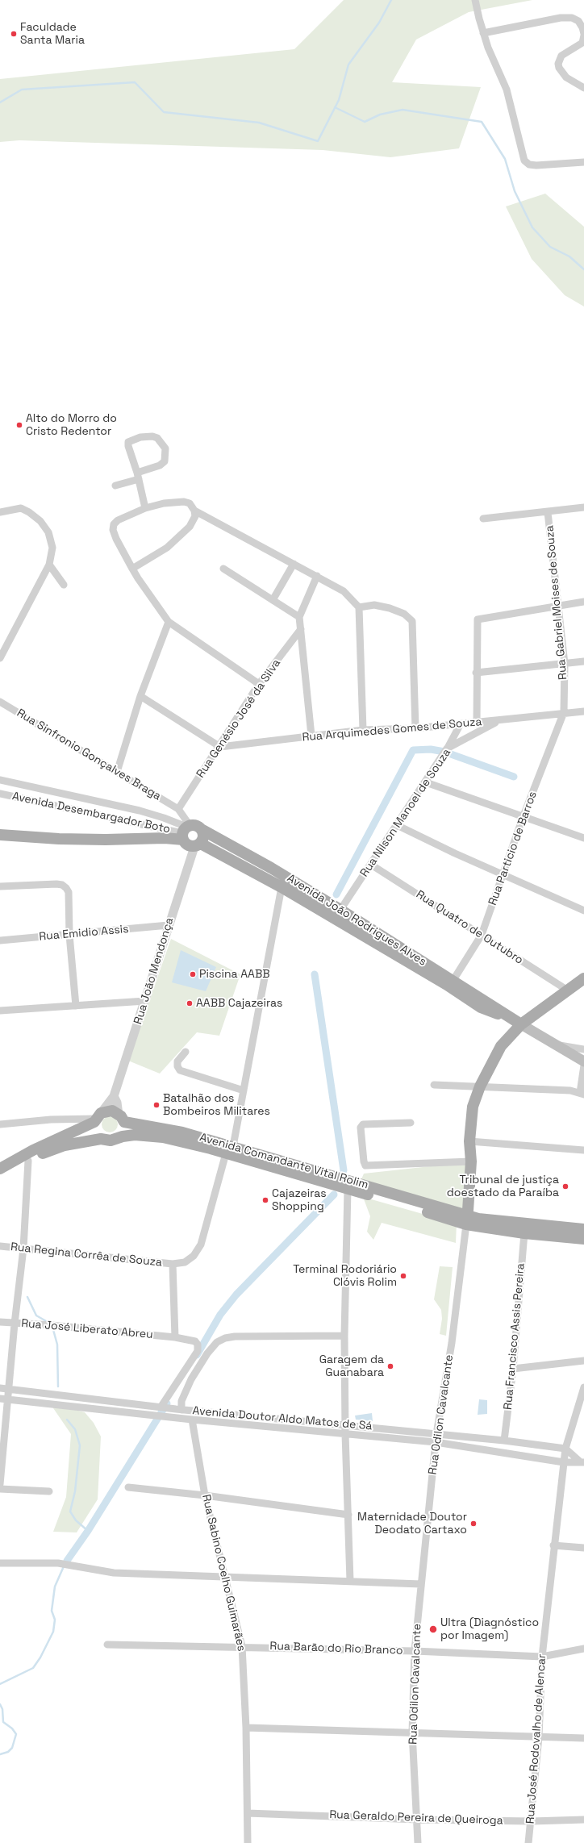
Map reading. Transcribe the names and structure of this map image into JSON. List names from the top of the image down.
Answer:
{
  "streets": {
    "main road": ["Avenida João Rodrigues Alves", "Avenida Comandante Vital Rolim", "Rua Odilon Cavalcante"],
    "street": [
      "Rua Gabriel Moises de Souza",
      "Rua Genésio José da Silva",
      "Rua Arquimedes Gomes de Souza",
      "Rua Sinfronio Gonçalves Braga",
      "Avenida Desembargador Boto",
      "Rua Nilson Manoel de Souza",
      "Rua Particio de Barros",
      "Rua Quatro de Outubro",
      "Rua Emidio Assis",
      "Rua João Mendonça",
      "Rua Regina Corrêa de Souza",
      "Rua José Liberato Abreu",
      "Rua Francisco Assis Pereira",
      "Avenida Doutor Aldo Matos de Sá",
      "Rua Sabino Coelho Guimarães",
      "Rua Barāo do Rio Branco",
      "Rua José Rodovalho de Alencar",
      "Rua Geraldo Pereira de Queiroga"
    ]
  },
  "crossings": [
    ["Rua Gabriel Moises de Souza", "Rua Arquimedes Gomes de Souza"],
    ["Rua Gabriel Moises de Souza", "Rua Particio de Barros"],
    ["Rua Genésio José da Silva", "Rua Arquimedes Gomes de Souza"],
    ["Rua Genésio José da Silva", "Rua Sinfronio Gonçalves Braga"],
    ["Rua Arquimedes Gomes de Souza", "Rua Nilson Manoel de Souza"],
    ["Rua Arquimedes Gomes de Souza", "Rua Particio de Barros"],
    ["Avenida Desembargador Boto", "Avenida João Rodrigues Alves"],
    ["Avenida Desembargador Boto", "Rua João Mendonça"],
    ["Rua Nilson Manoel de Souza", "Avenida João Rodrigues Alves"],
    ["Rua Nilson Manoel de Souza", "Rua Quatro de Outubro"],
    ["Rua Particio de Barros", "Avenida João Rodrigues Alves"],
    ["Rua Particio de Barros", "Rua Quatro de Outubro"],
    ["Avenida João Rodrigues Alves", "Rua João Mendonça"],
    ["Avenida João Rodrigues Alves", "Rua Odilon Cavalcante"],
    ["Rua Quatro de Outubro", "Rua Odilon Cavalcante"],
    ["Rua Emidio Assis", "Rua João Mendonça"],
    ["Rua João Mendonça", "Avenida Comandante Vital Rolim"],
    ["Avenida Comandante Vital Rolim", "Rua Francisco Assis Pereira"],
    ["Avenida Comandante Vital Rolim", "Rua Odilon Cavalcante"],
    ["Rua José Liberato Abreu", "Avenida Doutor Aldo Matos de Sá"],
    ["Rua Francisco Assis Pereira", "Avenida Doutor Aldo Matos de Sá"],
    ["Rua Odilon Cavalcante", "Avenida Doutor Aldo Matos de Sá"],
    ["Rua Odilon Cavalcante", "Rua Barāo do Rio Branco"],
    ["Rua Odilon Cavalcante", "Rua Geraldo Pereira de Queiroga"],
    ["Avenida Doutor Aldo Matos de Sá", "Rua Sabino Coelho Guimarães"],
    ["Avenida Doutor Aldo Matos de Sá", "Rua José Rodovalho de Alencar"],
    ["Rua Sabino Coelho Guimarães", "Rua Barāo do Rio Branco"],
    ["Rua Sabino Coelho Guimarães", "Rua Geraldo Pereira de Queiroga"],
    ["Rua Barāo do Rio Branco", "Rua José Rodovalho de Alencar"],
    ["Rua José Rodovalho de Alencar", "Rua Geraldo Pereira de Queiroga"]
  ],
  "places": [
    "Faculdade Santa Maria",
    "Alto do Morro do Cristo Redentor",
    "Piscina AABB",
    "AABB Cajazeiras",
    "Batalhão dos Bombeiros Militares",
    "Tribunal de justiça doestado da Paraíba",
    "Cajazeiras Shopping",
    "Terminal Rodoriário Clóvis Rolim",
    "Garagem da Guanabara",
    "Maternidade Doutor Deodato Cartaxo",
    "Ultra (Diagnóstico por Imagem)"
  ]
}
